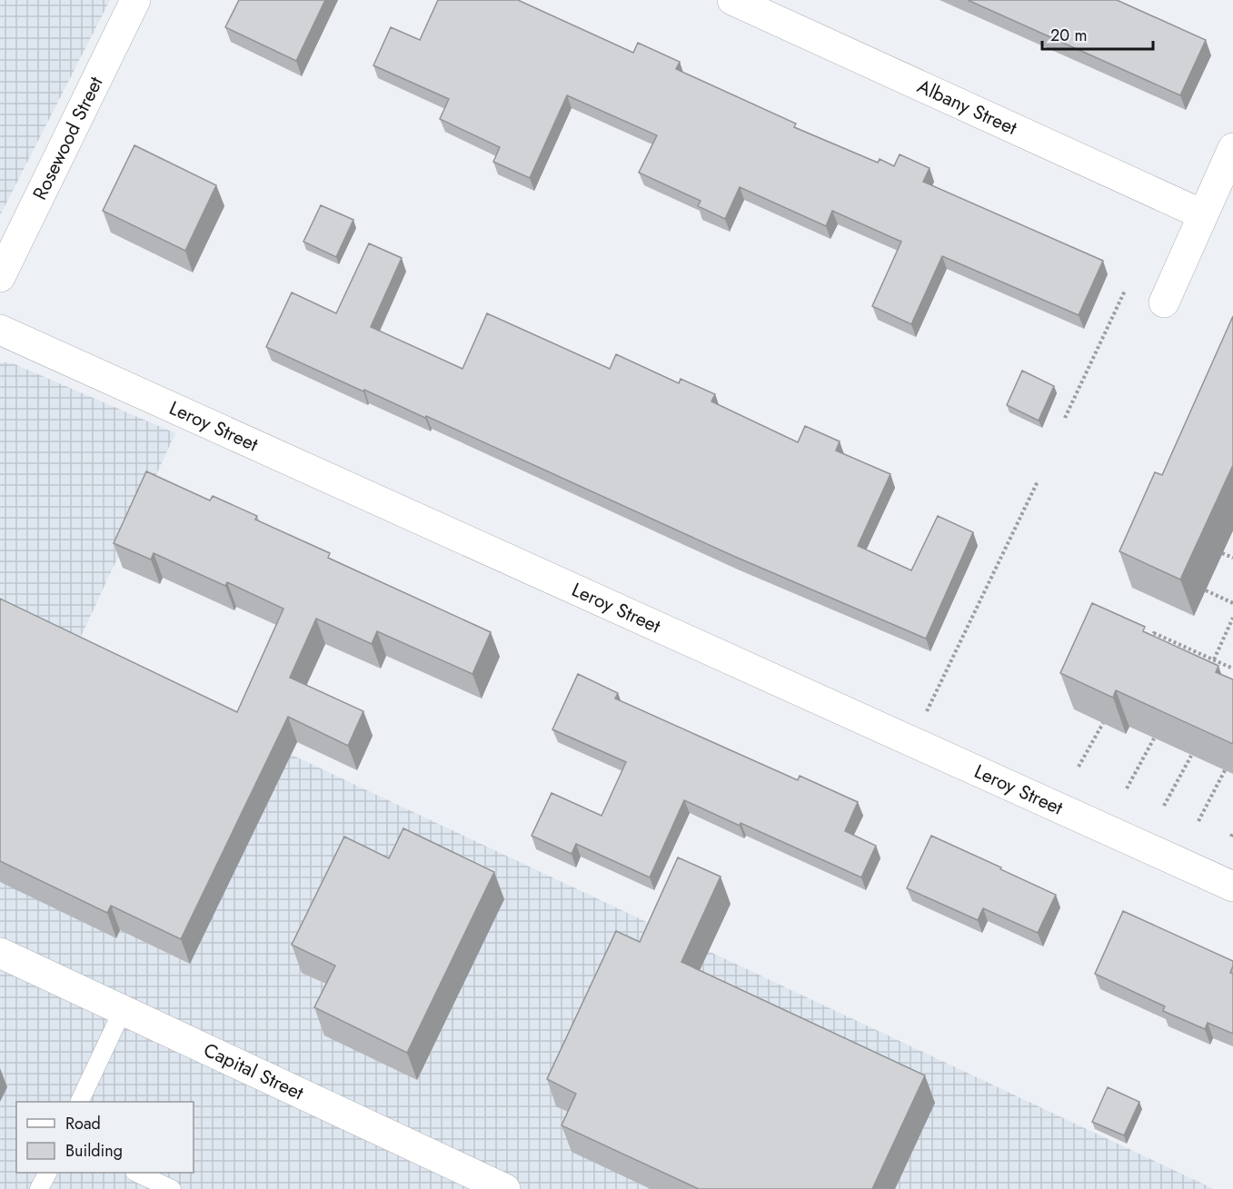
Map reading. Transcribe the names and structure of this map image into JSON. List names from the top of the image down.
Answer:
{
  "streets": {
    "street": [
      "Albany Street",
      "Rosewood Street",
      "Leroy Street",
      "Capital Street"
    ]
  },
  "legend": ["Road", "Building"],
  "scale_bar": "20 m"
}
